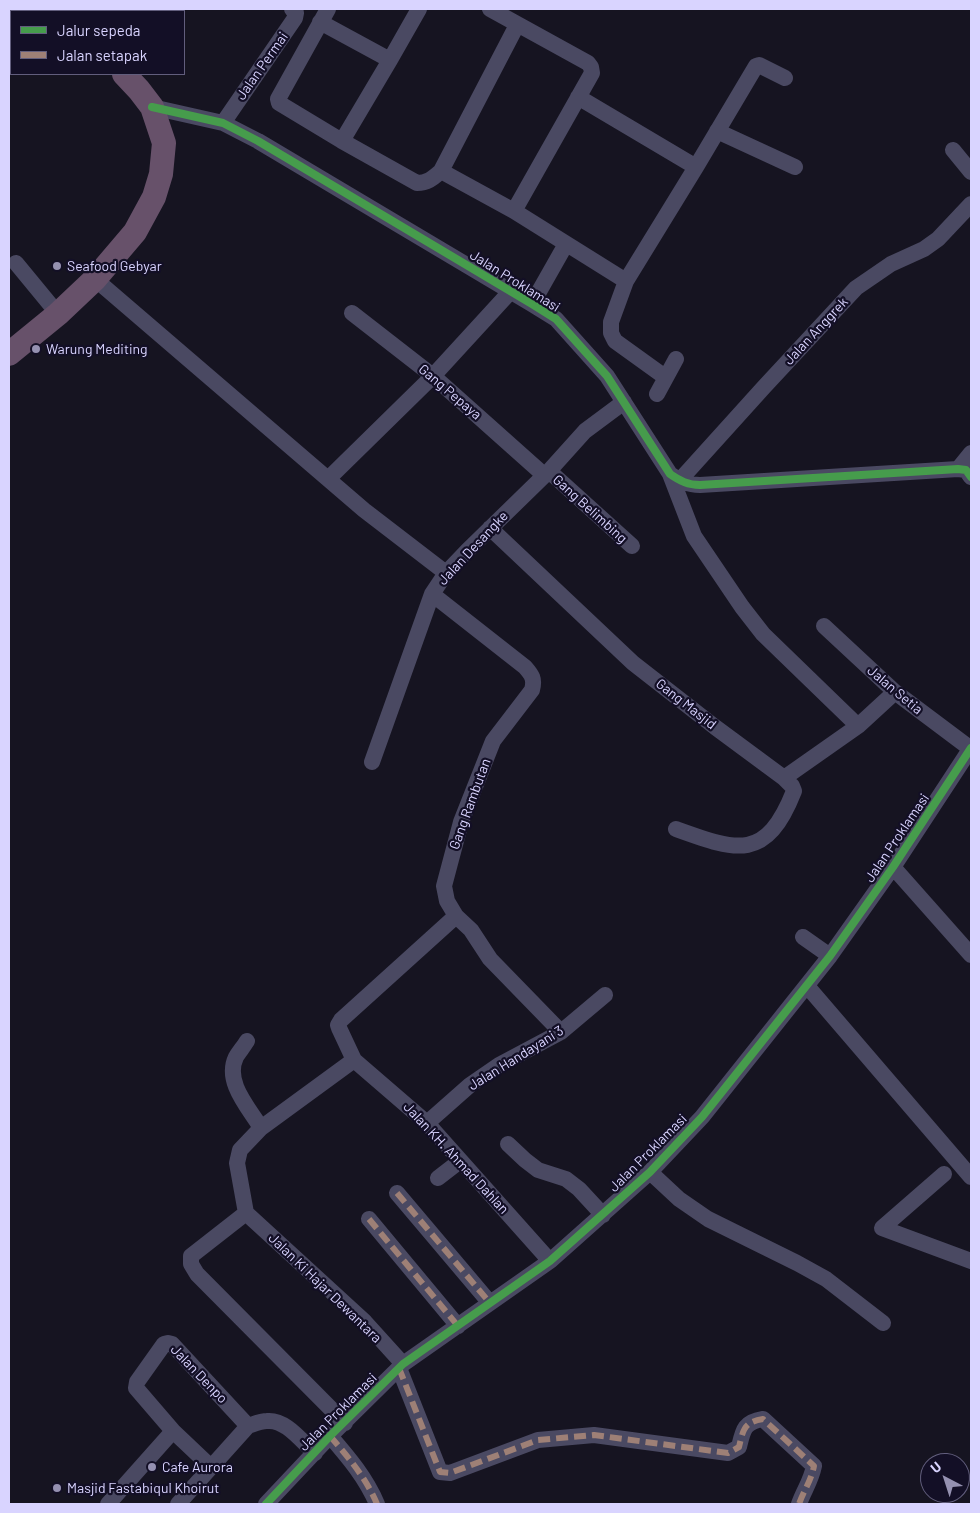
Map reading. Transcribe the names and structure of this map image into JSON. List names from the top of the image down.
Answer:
{
  "streets": {
    "street": [
      "Jalan Permai",
      "Jalan Proklamasi",
      "Jalan Anggrek",
      "Gang Pepaya",
      "Gang Belimbing",
      "Jalan Desangke",
      "Jalan Setia",
      "Gang Masjid",
      "Gang Rambutan",
      "Jalan Handayani 3",
      "Jalan KH. Ahmad Dahlan",
      "Jalan Ki Hajar Dewantara",
      "Jalan Denpo"
    ]
  },
  "crossings": [
    ["Jalan Permai", "Jalan Proklamasi"],
    ["Jalan Proklamasi", "Jalan Anggrek"],
    ["Jalan Proklamasi", "Jalan Desangke"],
    ["Jalan Proklamasi", "Jalan Setia"],
    ["Jalan Proklamasi", "Jalan KH. Ahmad Dahlan"],
    ["Jalan Proklamasi", "Jalan Ki Hajar Dewantara"],
    ["Gang Pepaya", "Gang Belimbing"],
    ["Gang Pepaya", "Jalan Desangke"],
    ["Gang Belimbing", "Jalan Desangke"],
    ["Jalan Desangke", "Gang Masjid"],
    ["Jalan Desangke", "Gang Rambutan"],
    ["Gang Rambutan", "Jalan Handayani 3"],
    ["Jalan Handayani 3", "Jalan KH. Ahmad Dahlan"]
  ],
  "places": [
    "Seafood Gebyar",
    "Warung Mediting",
    "Cafe Aurora",
    "Masjid Fastabiqul Khoirut"
  ],
  "legend": ["Jalur sepeda", "Jalan setapak"],
  "north": "top left"
}
